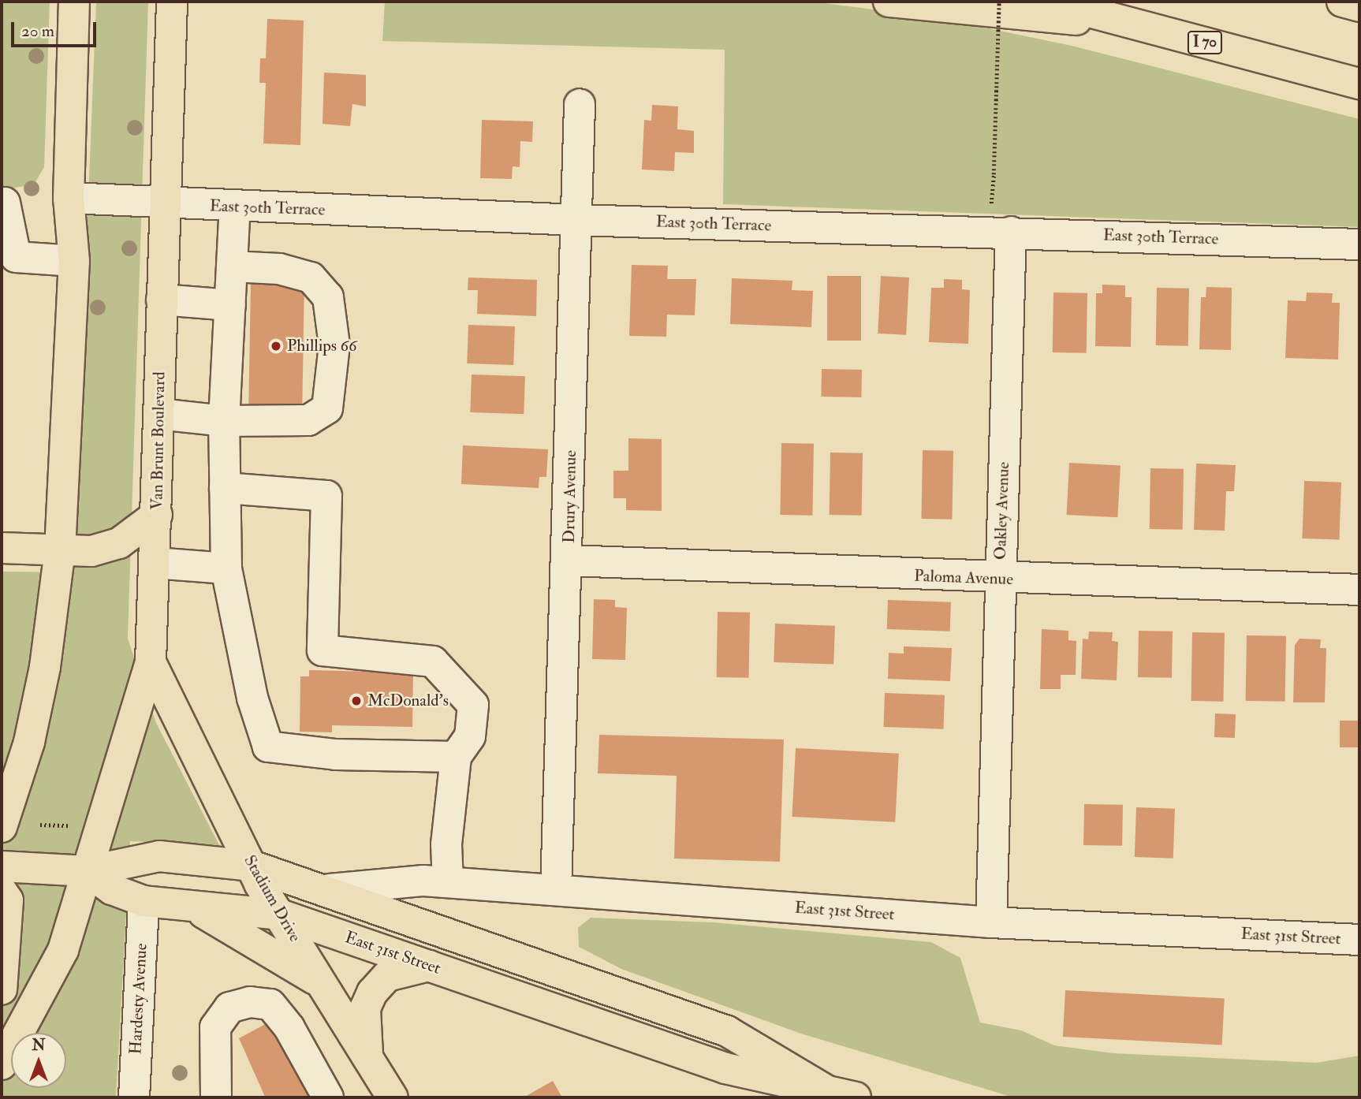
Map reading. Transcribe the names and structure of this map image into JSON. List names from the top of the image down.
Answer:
{
  "streets": {
    "main road": [
      "I 70",
      "Van Brunt Boulevard",
      "Stadium Drive",
      "East 31st Street"
    ],
    "street": [
      "East 30th Terrace",
      "Drury Avenue",
      "Oakley Avenue",
      "Paloma Avenue",
      "Hardesty Avenue"
    ]
  },
  "crossings": [
    ["East 30th Terrace", "Van Brunt Boulevard"],
    ["East 30th Terrace", "Drury Avenue"],
    ["East 30th Terrace", "Oakley Avenue"],
    ["Van Brunt Boulevard", "Stadium Drive"],
    ["Van Brunt Boulevard", "East 31st Street"],
    ["Drury Avenue", "Paloma Avenue"],
    ["Drury Avenue", "East 31st Street"],
    ["Oakley Avenue", "Paloma Avenue"],
    ["Oakley Avenue", "East 31st Street"],
    ["Stadium Drive", "East 31st Street"],
    ["East 31st Street", "Hardesty Avenue"]
  ],
  "places": ["Phillips 66", "McDonald's"],
  "scale_bar": "20 m",
  "north": "top"
}
